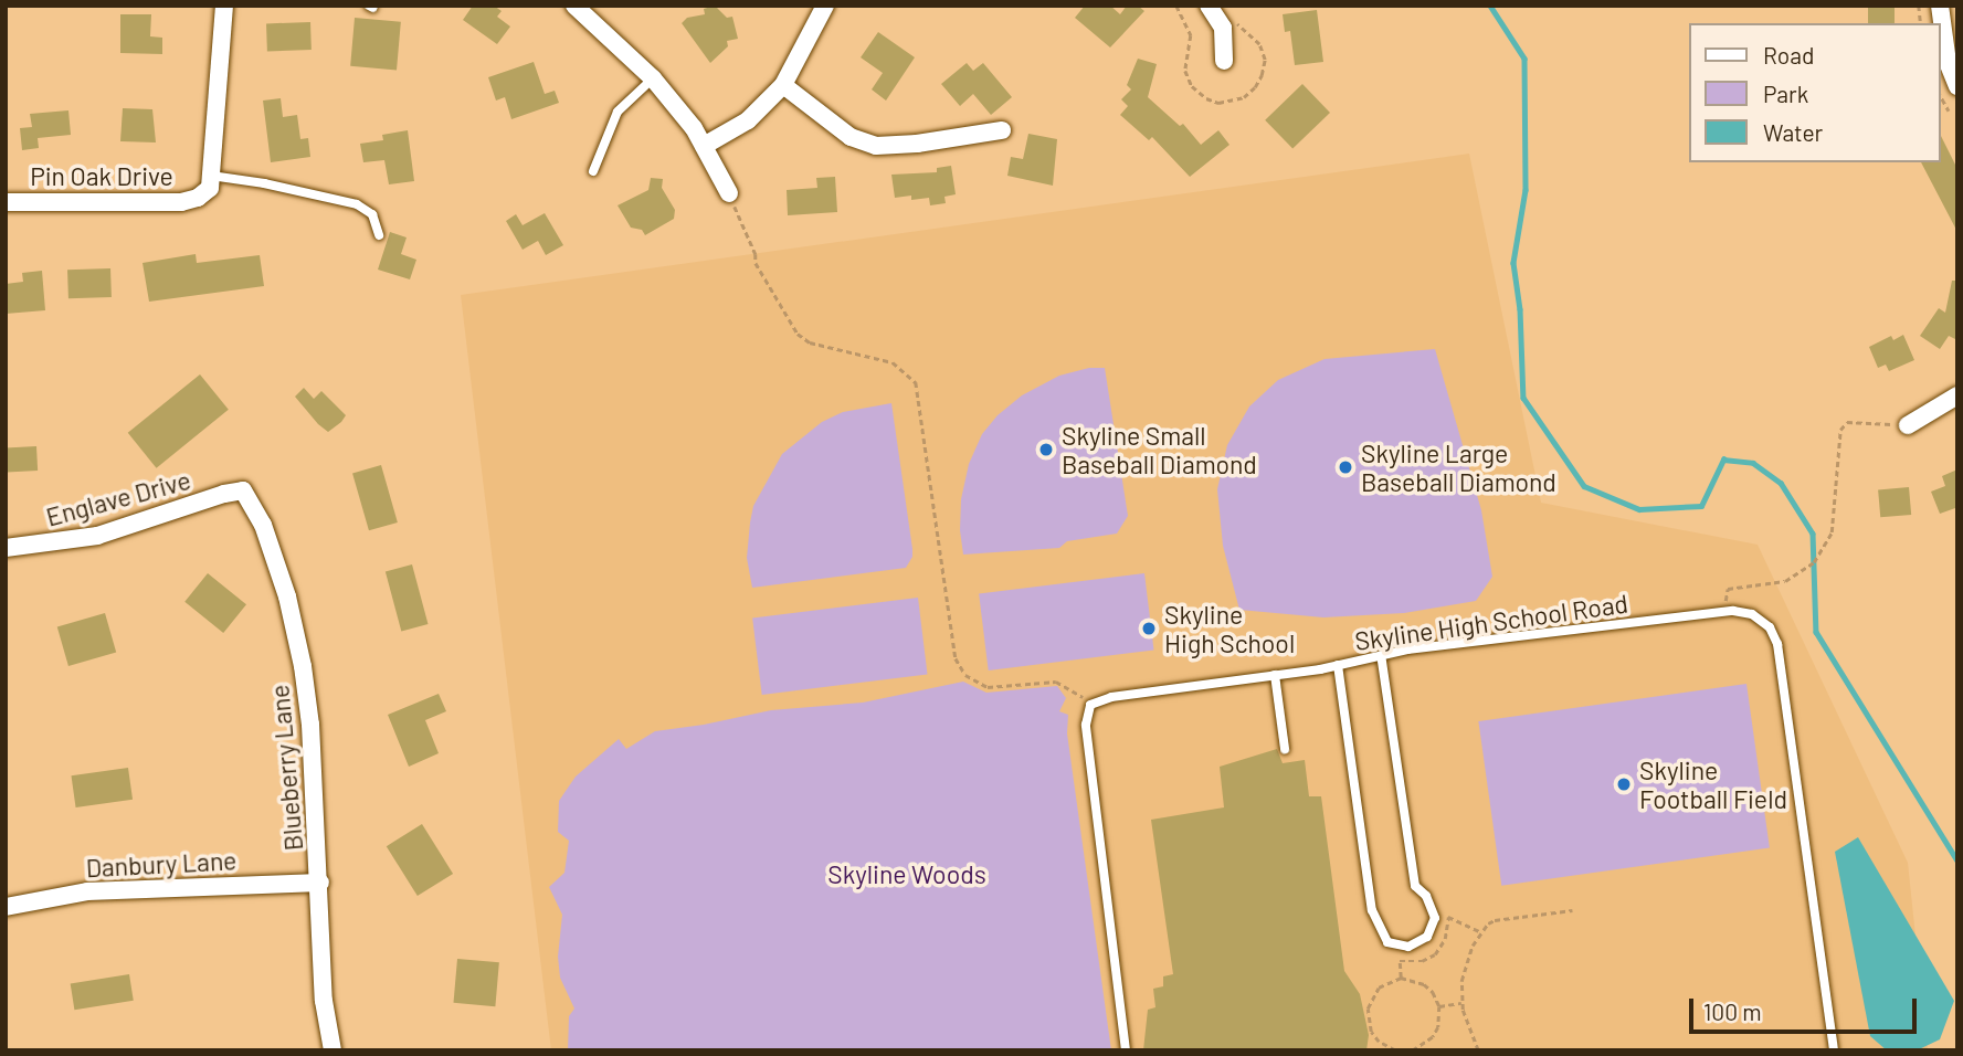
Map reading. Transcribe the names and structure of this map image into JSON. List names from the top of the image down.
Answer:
{
  "streets": {
    "street": [
      "Pin Oak Drive",
      "Englave Drive",
      "Blueberry Lane",
      "Danbury Lane"
    ],
    "lane": ["Skyline High School Road"]
  },
  "crossings": [
    ["Englave Drive", "Blueberry Lane"],
    ["Blueberry Lane", "Danbury Lane"]
  ],
  "parks": ["Skyline Woods"],
  "places": [
    "Skyline Small Baseball Diamond",
    "Skyline Large Baseball Diamond",
    "Skyline High School",
    "Skyline Football Field"
  ],
  "legend": ["Road", "Park", "Water"],
  "scale_bar": "100 m"
}
